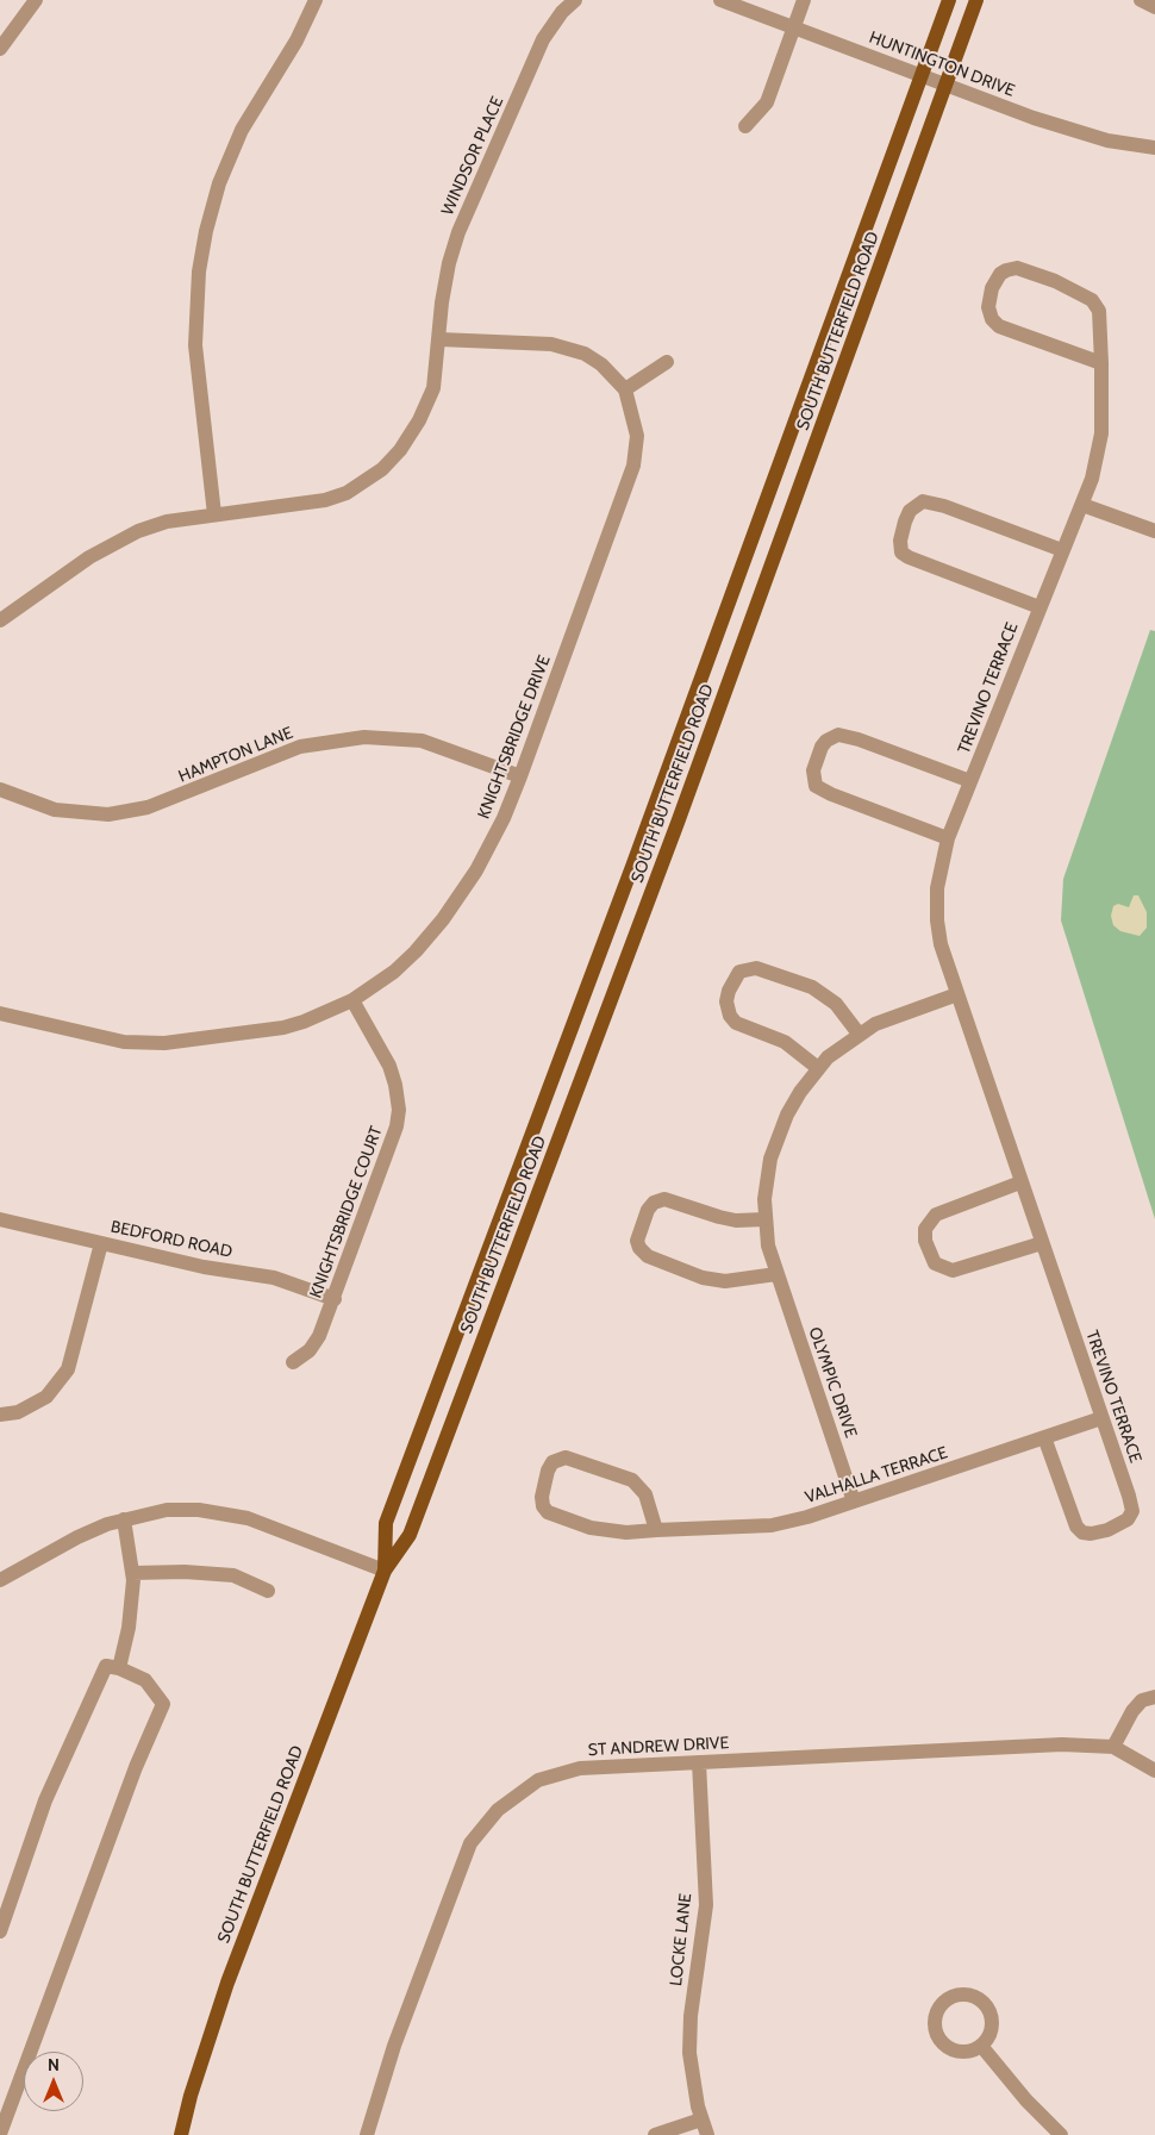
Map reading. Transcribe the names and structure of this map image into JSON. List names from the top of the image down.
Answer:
{
  "streets": {
    "main road": ["SOUTH BUTTERFIELD ROAD"],
    "street": [
      "HUNTINGTON DRIVE",
      "WINDSOR PLACE",
      "TREVINO TERRACE",
      "KNIGHTSBRIDGE DRIVE",
      "HAMPTON LANE",
      "KNIGHTSBRIDGE COURT",
      "BEDFORD ROAD",
      "OLYMPIC DRIVE",
      "VALHALLA TERRACE",
      "ST ANDREW DRIVE",
      "LOCKE LANE"
    ]
  },
  "crossings": [
    ["HUNTINGTON DRIVE", "SOUTH BUTTERFIELD ROAD"],
    ["WINDSOR PLACE", "KNIGHTSBRIDGE DRIVE"],
    ["TREVINO TERRACE", "OLYMPIC DRIVE"],
    ["TREVINO TERRACE", "VALHALLA TERRACE"],
    ["KNIGHTSBRIDGE DRIVE", "HAMPTON LANE"],
    ["KNIGHTSBRIDGE DRIVE", "KNIGHTSBRIDGE COURT"],
    ["KNIGHTSBRIDGE COURT", "BEDFORD ROAD"],
    ["OLYMPIC DRIVE", "VALHALLA TERRACE"],
    ["ST ANDREW DRIVE", "LOCKE LANE"]
  ],
  "north": "top"
}
